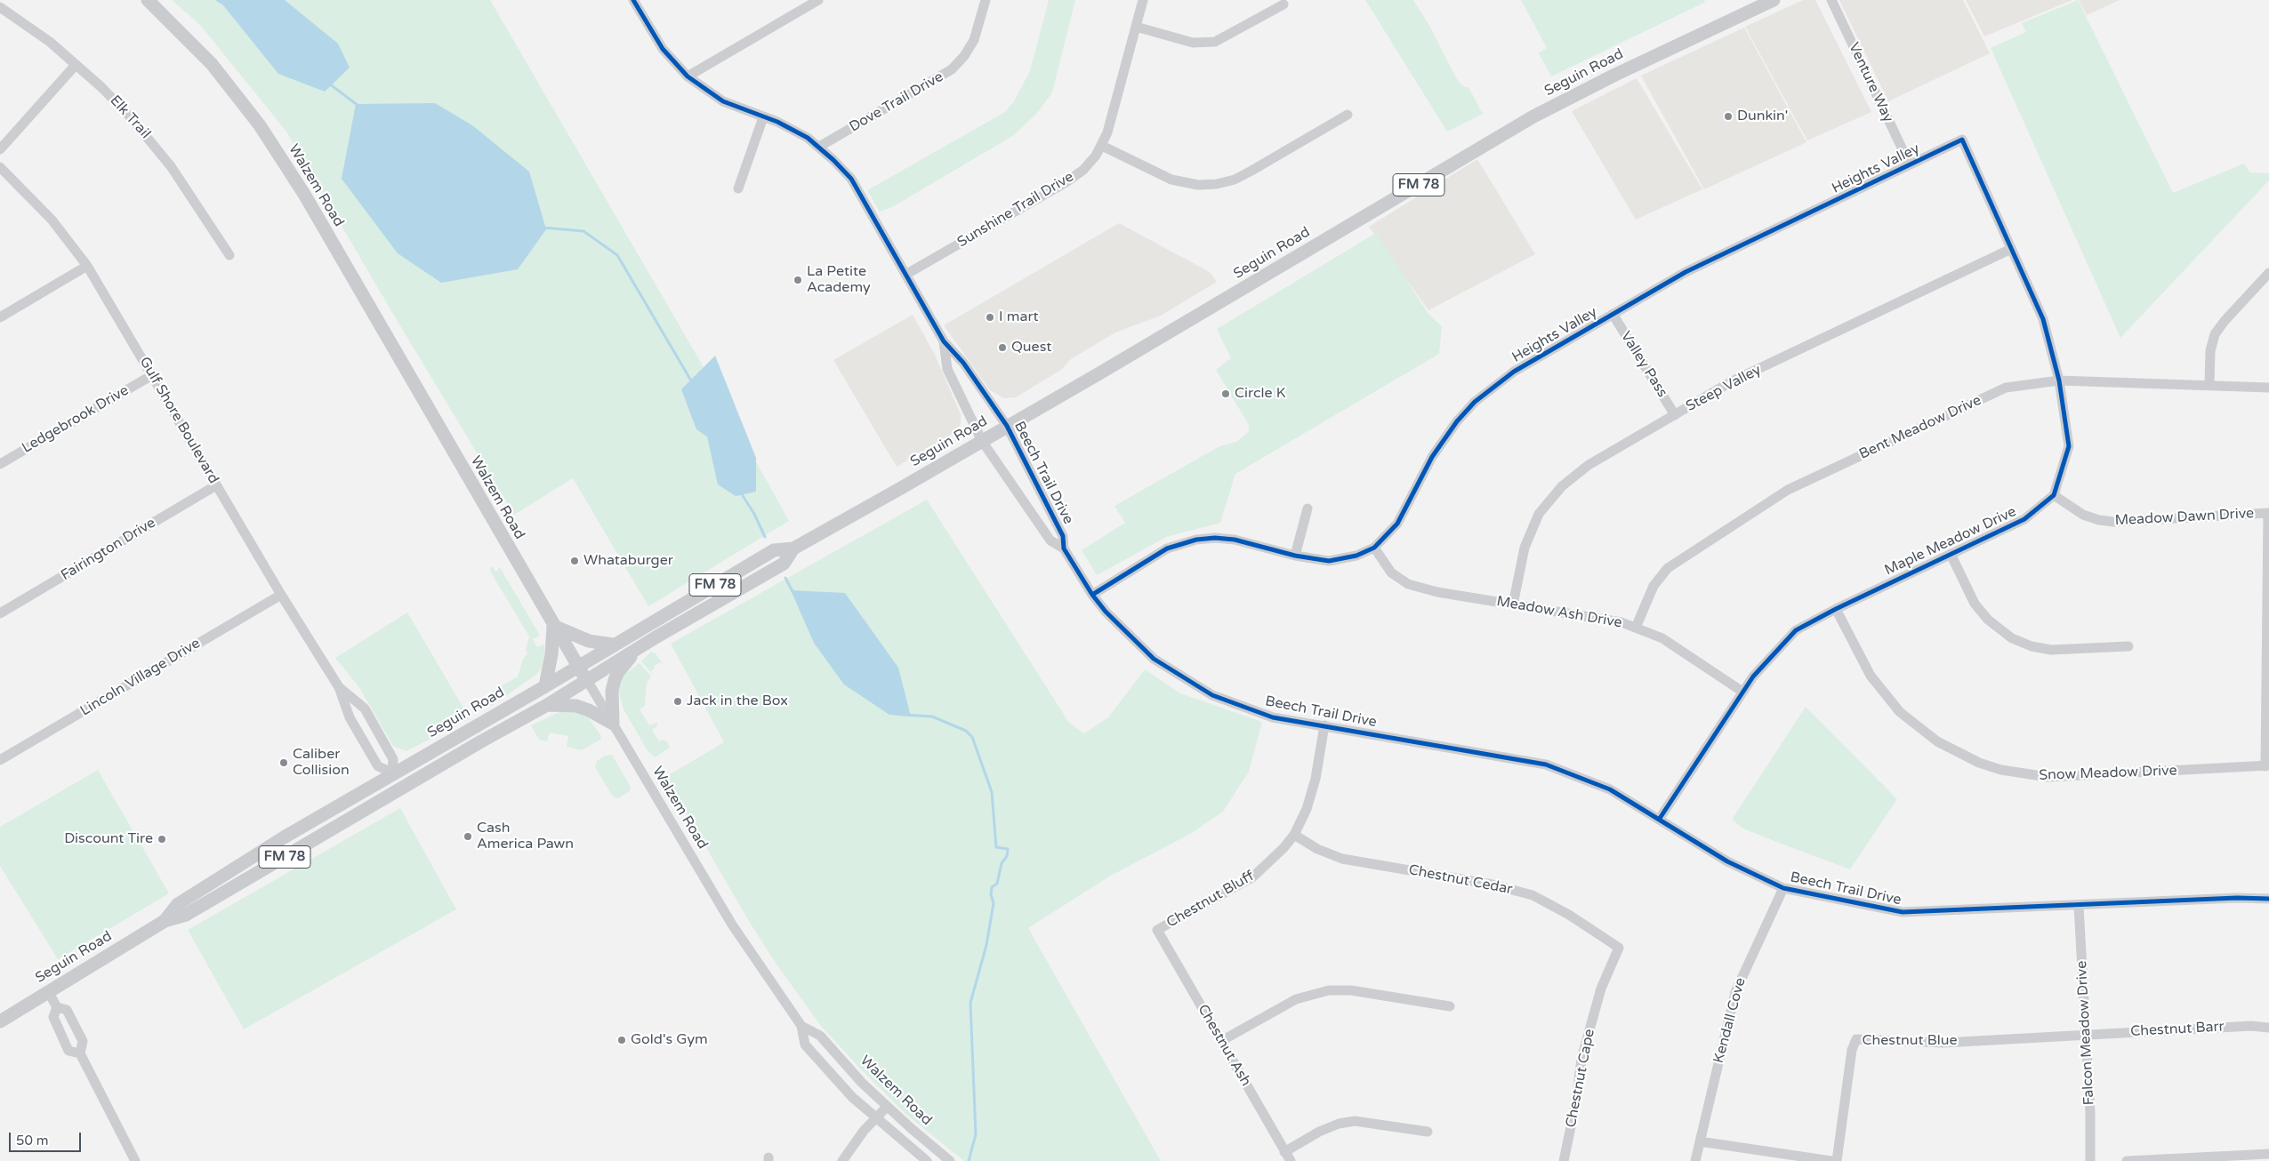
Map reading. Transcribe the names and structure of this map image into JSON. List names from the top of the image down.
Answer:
{
  "streets": {
    "main road": ["Seguin Road", "FM 78", "Walzem Road"],
    "street": [
      "Venture Way",
      "Dove Trail Drive",
      "Elk Trail",
      "Heights Valley",
      "Sunshine Trail Drive",
      "Valley Pass",
      "Steep Valley",
      "Ledgebrook Drive",
      "Gulf Shore Boulevard",
      "Bent Meadow Drive",
      "Beech Trail Drive",
      "Meadow Dawn Drive",
      "Maple Meadow Drive",
      "Fairington Drive",
      "Meadow Ash Drive",
      "Lincoln Village Drive",
      "Snow Meadow Drive",
      "Chestnut Cedar",
      "Chestnut Bluff",
      "Kendall Cove",
      "Chestnut Barr",
      "Falcon Meadow Drive",
      "Chestnut Blue",
      "Chestnut Ash",
      "Chestnut Cape"
    ]
  },
  "crossings": [
    ["Seguin Road", "Walzem Road"],
    ["Seguin Road", "Gulf Shore Boulevard"],
    ["Seguin Road", "Beech Trail Drive"],
    ["Venture Way", "Heights Valley"],
    ["Dove Trail Drive", "Beech Trail Drive"],
    ["Heights Valley", "Valley Pass"],
    ["Heights Valley", "Steep Valley"],
    ["Heights Valley", "Beech Trail Drive"],
    ["Heights Valley", "Meadow Ash Drive"],
    ["Sunshine Trail Drive", "Beech Trail Drive"],
    ["Valley Pass", "Steep Valley"],
    ["Steep Valley", "Meadow Ash Drive"],
    ["Ledgebrook Drive", "Gulf Shore Boulevard"],
    ["Gulf Shore Boulevard", "Fairington Drive"],
    ["Gulf Shore Boulevard", "Lincoln Village Drive"],
    ["Bent Meadow Drive", "Meadow Ash Drive"],
    ["Beech Trail Drive", "Maple Meadow Drive"],
    ["Beech Trail Drive", "Chestnut Bluff"],
    ["Beech Trail Drive", "Kendall Cove"],
    ["Beech Trail Drive", "Falcon Meadow Drive"],
    ["Meadow Dawn Drive", "Maple Meadow Drive"],
    ["Maple Meadow Drive", "Meadow Ash Drive"],
    ["Maple Meadow Drive", "Snow Meadow Drive"],
    ["Chestnut Cedar", "Chestnut Bluff"],
    ["Chestnut Cedar", "Chestnut Cape"],
    ["Chestnut Bluff", "Chestnut Ash"],
    ["Chestnut Barr", "Falcon Meadow Drive"],
    ["Chestnut Barr", "Chestnut Blue"],
    ["Falcon Meadow Drive", "Chestnut Blue"]
  ],
  "places": [
    "Dunkin'",
    "La Petite Academy",
    "I mart",
    "Quest",
    "Circle K",
    "Whataburger",
    "Jack in the Box",
    "Caliber Collision",
    "Cash America Pawn",
    "Discount Tire",
    "Gold's Gym"
  ],
  "scale_bar": "50 m"
}
